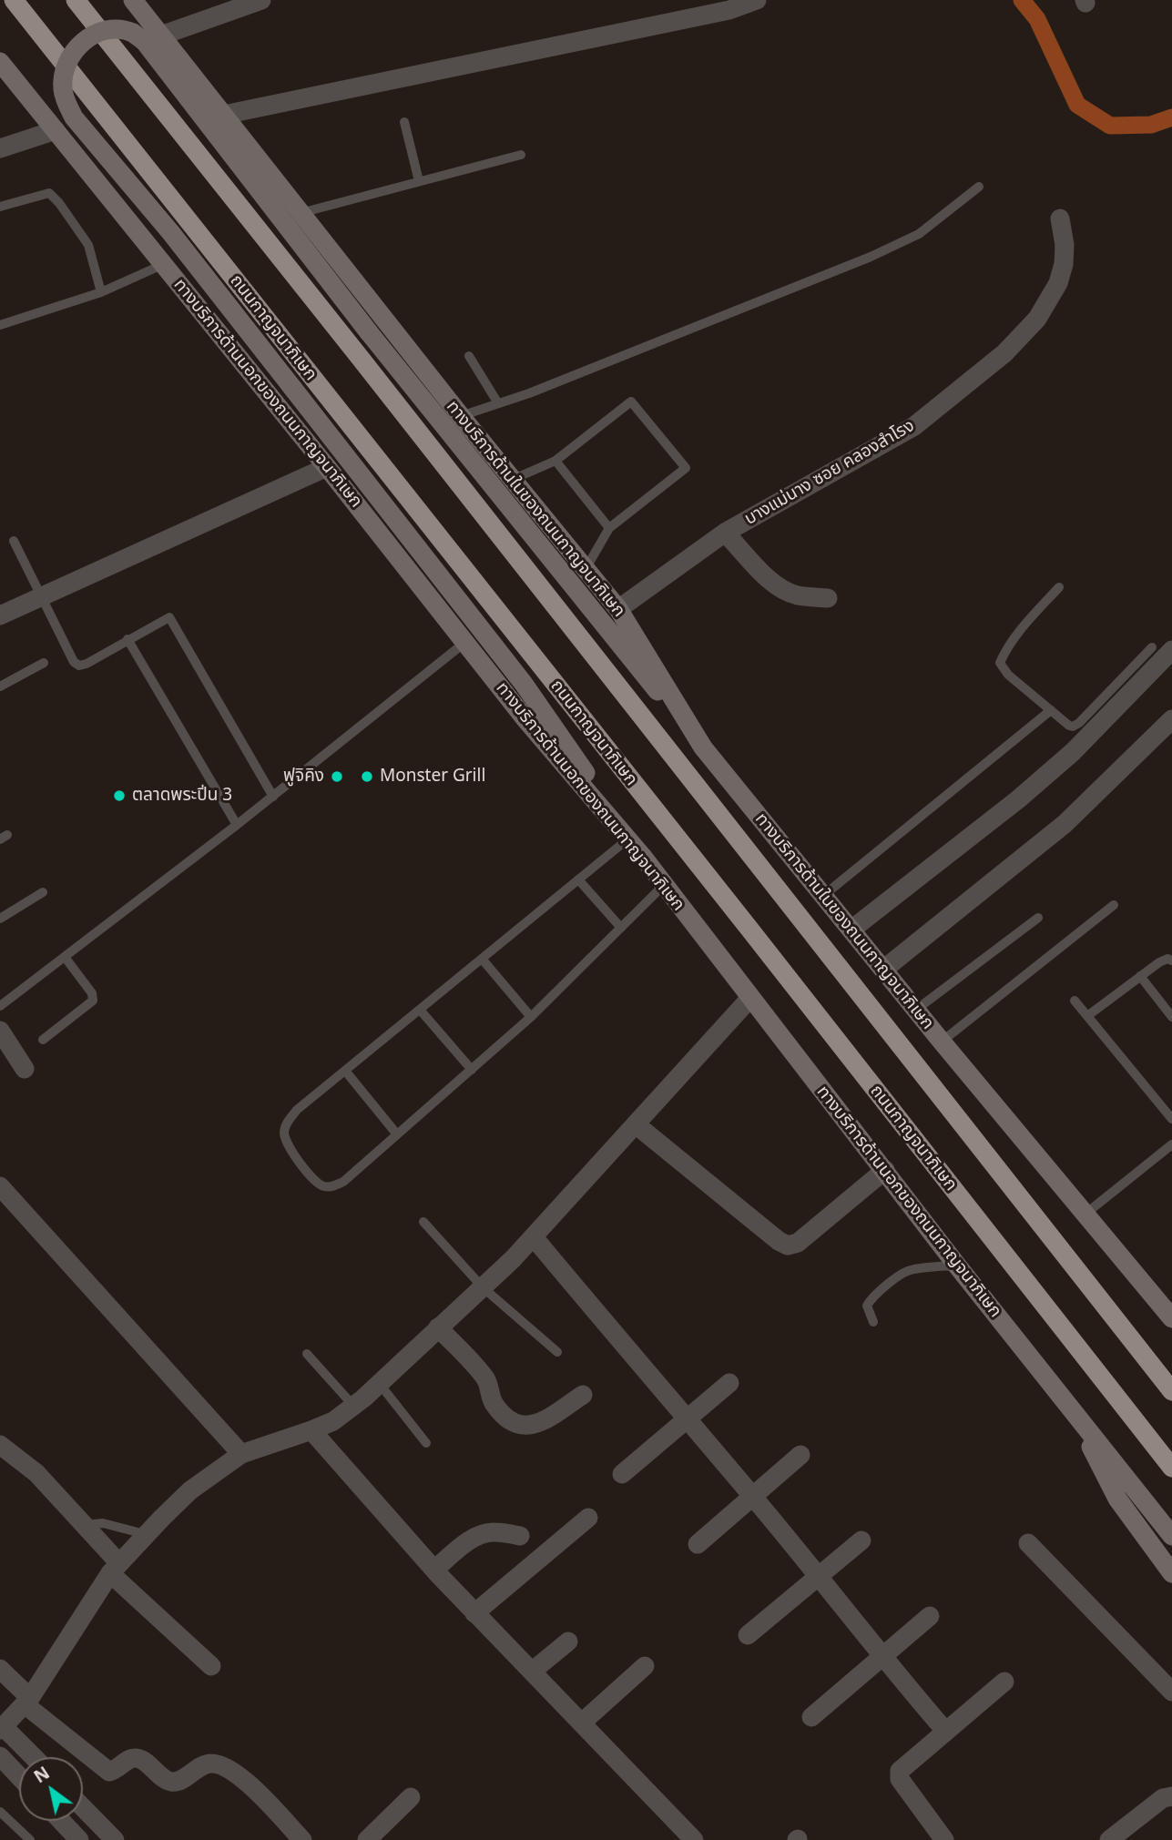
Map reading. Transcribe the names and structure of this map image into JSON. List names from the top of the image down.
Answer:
{
  "streets": {
    "highway": ["ถนนกาญจนาภิเษก"],
    "main road": ["ทางบริการด้านนอกของถนนกาญจนาภิเษก", "ทางบริการด้านในของถนนกาญจนาภิเษก"],
    "street": ["บางแม่นาง ซอย คลองสำโรง"]
  },
  "crossings": [
    ["บางแม่นาง ซอย คลองสำโรง", "ทางบริการด้านในของถนนกาญจนาภิเษก"]
  ],
  "places": ["ฟูจิคิง", "Monster Grill", "ตลาดพระปิ่น 3"],
  "north": "top left"
}
